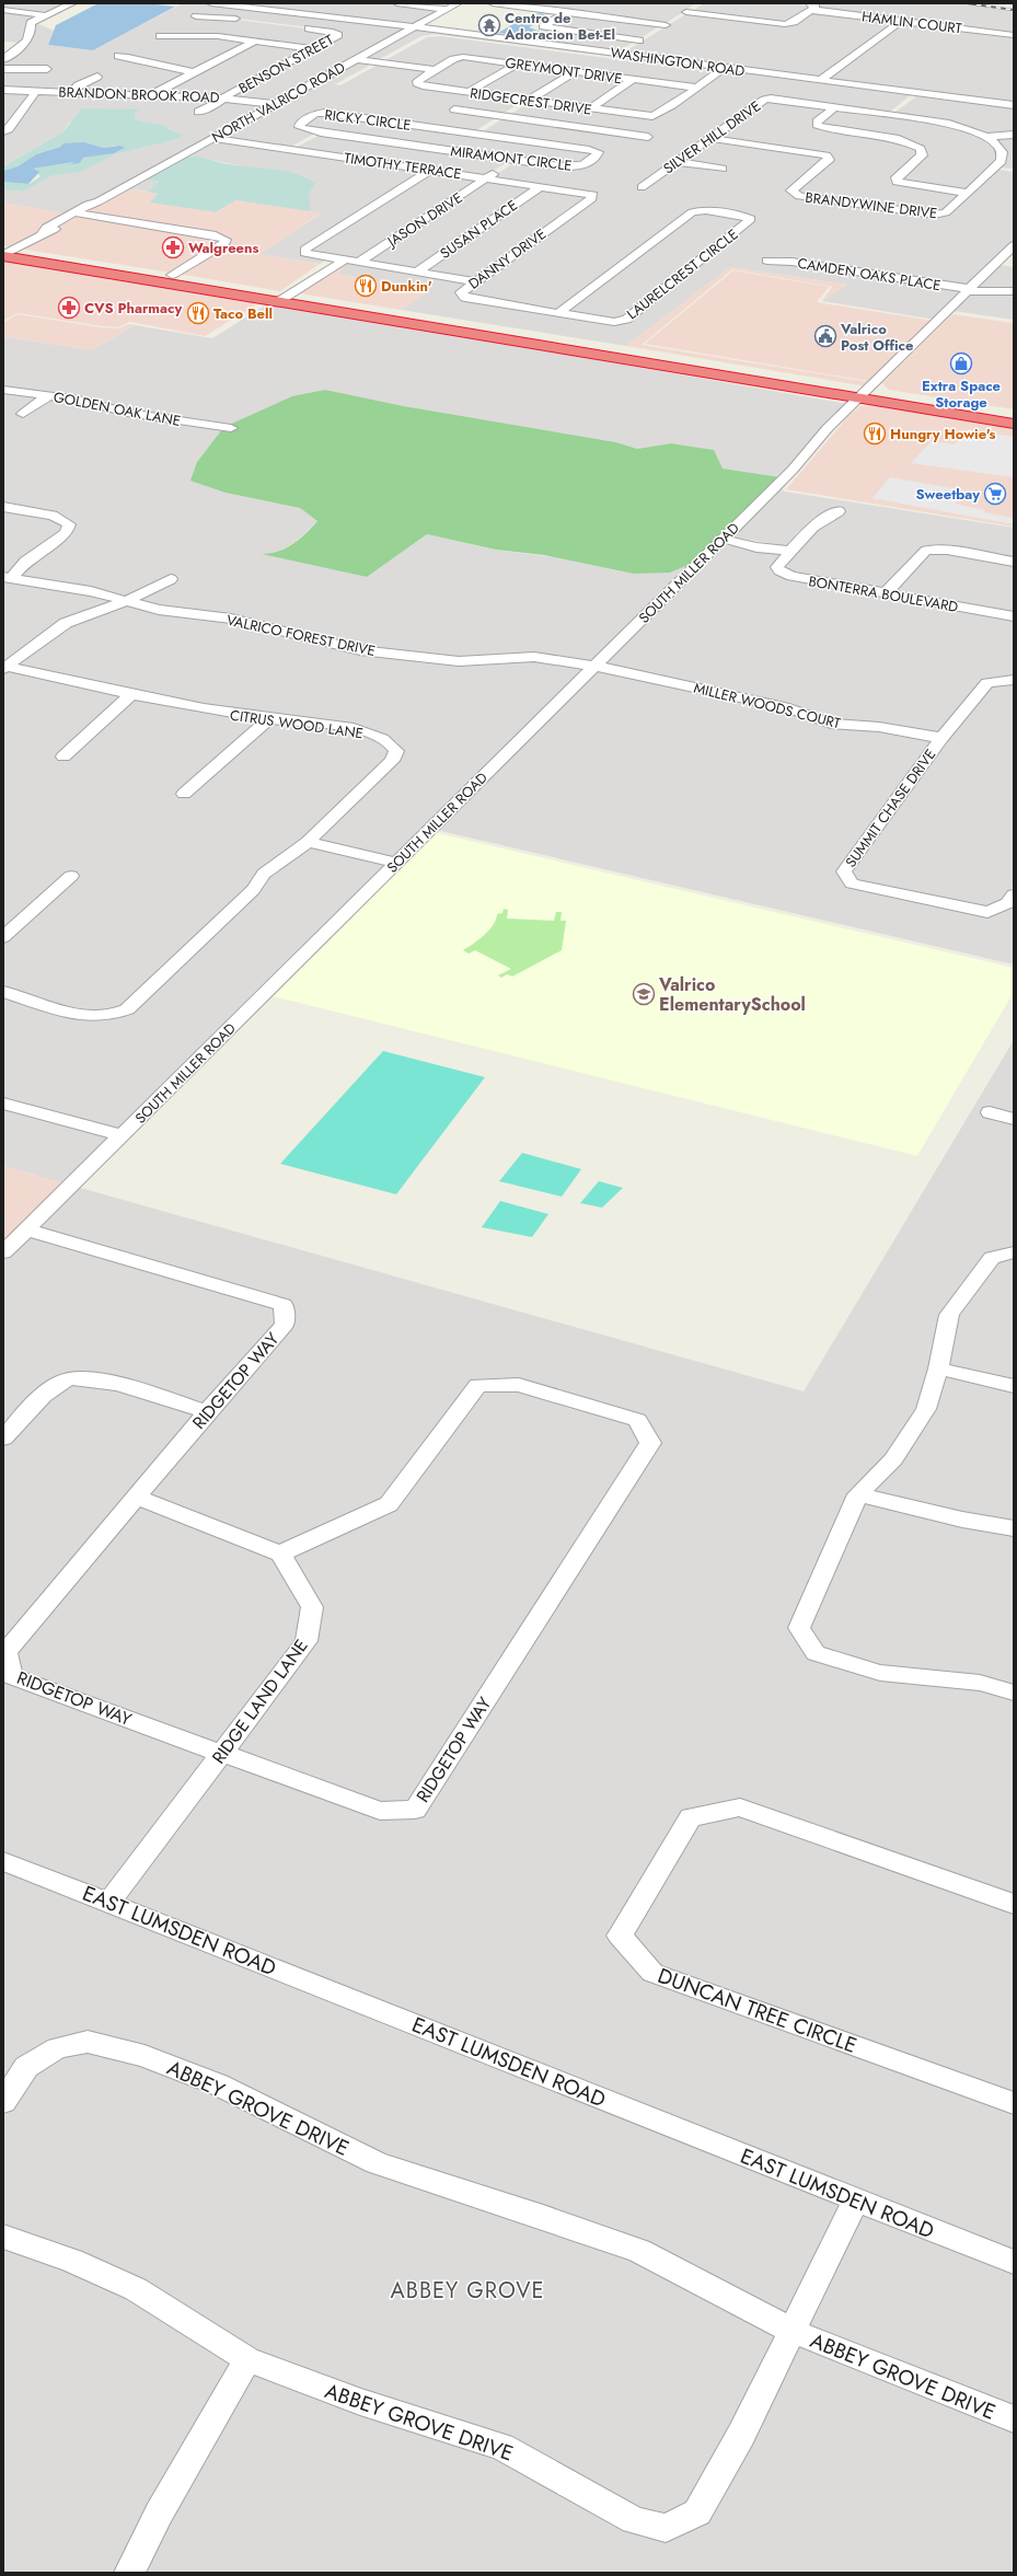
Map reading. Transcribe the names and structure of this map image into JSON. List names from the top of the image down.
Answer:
{
  "streets": {
    "street": [
      "HAMLIN COURT",
      "WASHINGTON ROAD",
      "BENSON STREET",
      "GREYMONT DRIVE",
      "BRANDON BROOK ROAD",
      "RIDGECREST DRIVE",
      "NORTH VALRICO ROAD",
      "RICKY CIRCLE",
      "SILVER HILL DRIVE",
      "MIRAMONT CIRCLE",
      "TIMOTHY TERRACE",
      "BRANDYWINE DRIVE",
      "JASON DRIVE",
      "SUSAN PLACE",
      "DANNY DRIVE",
      "LAURELCREST CIRCLE",
      "CAMDEN OAKS PLACE",
      "GOLDEN OAK LANE",
      "SOUTH MILLER ROAD",
      "BONTERRA BOULEVARD",
      "VALRICO FOREST DRIVE",
      "MILLER WOODS COURT",
      "CITRUS WOOD LANE",
      "SUMMIT CHASE DRIVE",
      "RIDGETOP WAY",
      "RIDGE LAND LANE",
      "EAST LUMSDEN ROAD",
      "DUNCAN TREE CIRCLE",
      "ABBEY GROVE DRIVE"
    ]
  },
  "crossings": [
    ["WASHINGTON ROAD", "RIDGECREST DRIVE"],
    ["WASHINGTON ROAD", "NORTH VALRICO ROAD"],
    ["BENSON STREET", "BRANDON BROOK ROAD"],
    ["GREYMONT DRIVE", "RIDGECREST DRIVE"],
    ["BRANDON BROOK ROAD", "NORTH VALRICO ROAD"],
    ["NORTH VALRICO ROAD", "TIMOTHY TERRACE"],
    ["RICKY CIRCLE", "MIRAMONT CIRCLE"],
    ["RICKY CIRCLE", "TIMOTHY TERRACE"],
    ["SILVER HILL DRIVE", "BRANDYWINE DRIVE"],
    ["MIRAMONT CIRCLE", "JASON DRIVE"],
    ["TIMOTHY TERRACE", "JASON DRIVE"],
    ["TIMOTHY TERRACE", "SUSAN PLACE"],
    ["TIMOTHY TERRACE", "DANNY DRIVE"],
    ["DANNY DRIVE", "LAURELCREST CIRCLE"],
    ["CAMDEN OAKS PLACE", "SOUTH MILLER ROAD"],
    ["SOUTH MILLER ROAD", "VALRICO FOREST DRIVE"],
    ["SOUTH MILLER ROAD", "MILLER WOODS COURT"],
    ["SOUTH MILLER ROAD", "RIDGETOP WAY"],
    ["VALRICO FOREST DRIVE", "MILLER WOODS COURT"],
    ["VALRICO FOREST DRIVE", "CITRUS WOOD LANE"],
    ["MILLER WOODS COURT", "SUMMIT CHASE DRIVE"],
    ["RIDGETOP WAY", "RIDGE LAND LANE"],
    ["RIDGE LAND LANE", "EAST LUMSDEN ROAD"],
    ["EAST LUMSDEN ROAD", "ABBEY GROVE DRIVE"]
  ],
  "districts": ["ABBEY GROVE"],
  "places": {
    "temple": ["Centro de Adoracion Bet-El"],
    "pharmacy": ["Walgreens", "CVS Pharmacy"],
    "restaurant": ["Dunkin'", "Taco Bell", "Hungry Howie's"],
    "public building": ["Valrico Post Office"],
    "shop": ["Extra Space Storage"],
    "supermarket": ["Sweetbay"],
    "school or university": ["Valrico ElementarySchool"]
  }
}
